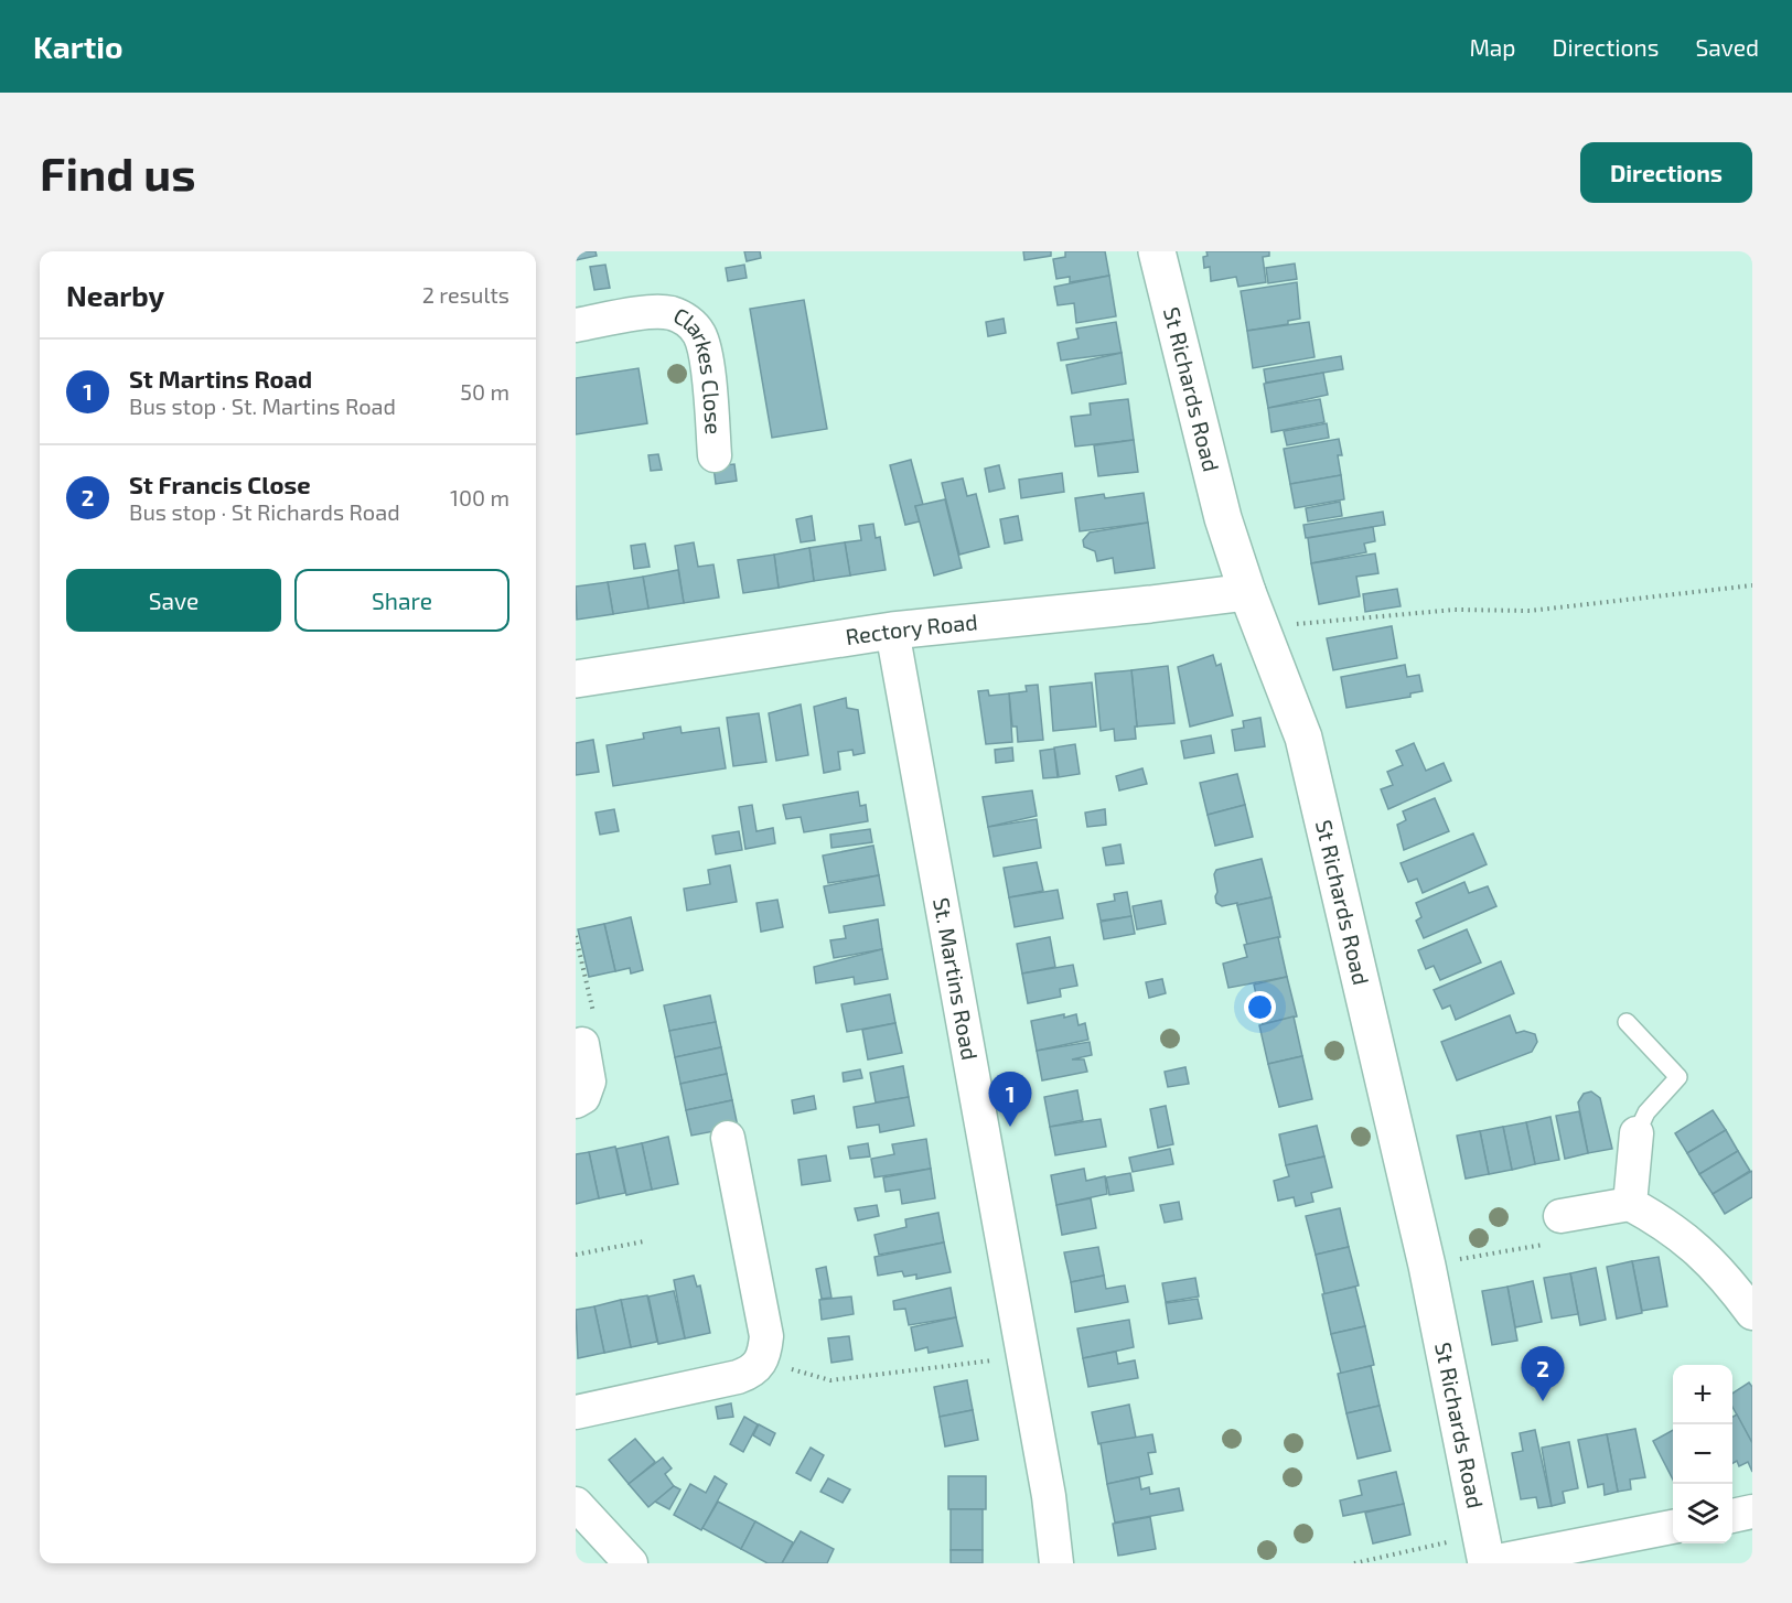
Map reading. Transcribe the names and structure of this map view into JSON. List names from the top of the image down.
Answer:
{
  "streets": {
    "street": [
      "Clarkes Close",
      "St Richards Road",
      "Rectory Road",
      "St. Martins Road"
    ]
  },
  "crossings": [
    ["St Richards Road", "Rectory Road"],
    ["Rectory Road", "St. Martins Road"]
  ],
  "page": {
    "header": "Kartio",
    "nav": ["Map", "Directions", "Saved"],
    "buttons": [
      "Directions",
      ["Save", "Share"]
    ],
    "title": "Find us",
    "heading": ["Nearby", "2 results"],
    "list": [
      {
        "mark": "1",
        "name": "St Martins Road",
        "note": "Bus stop · St. Martins Road",
        "value": "50 m"
      },
      {
        "mark": "2",
        "name": "St Francis Close",
        "note": "Bus stop · St Richards Road",
        "value": "100 m"
      }
    ],
    "pins": ["1", "2"],
    "map_buttons": ["+", "−"]
  }
}
